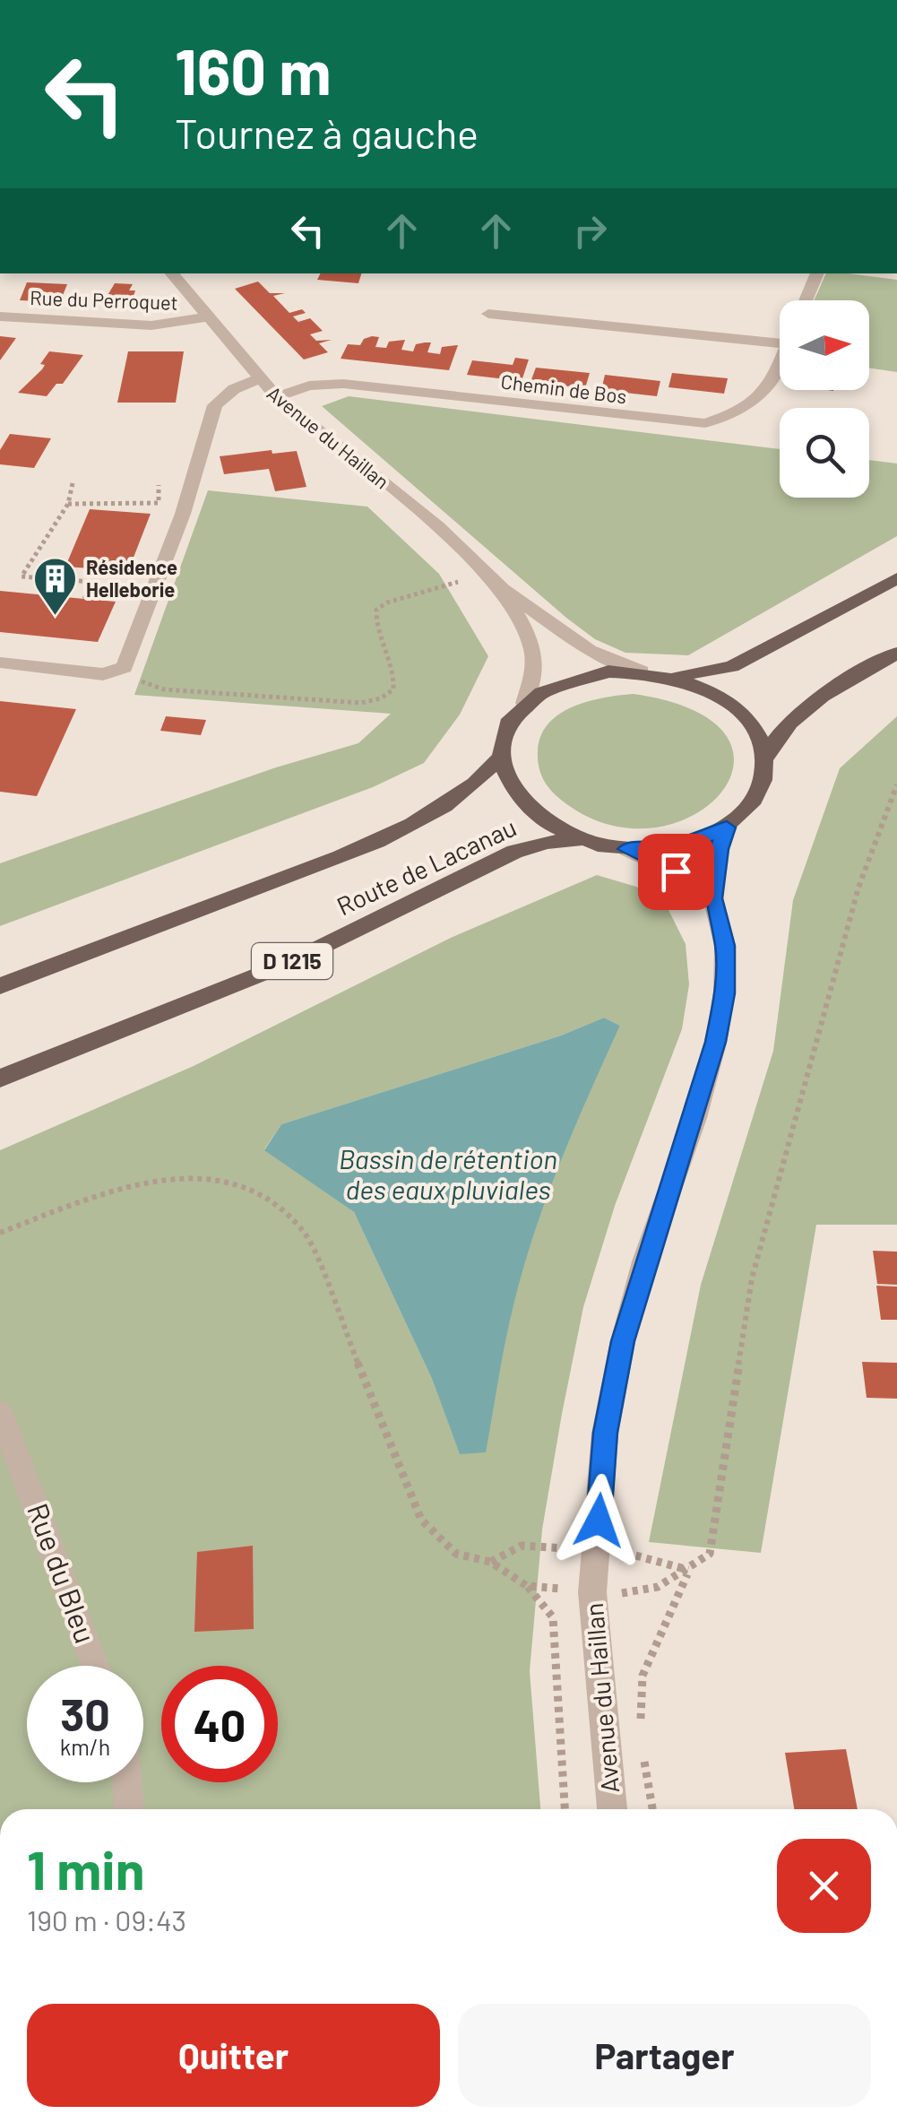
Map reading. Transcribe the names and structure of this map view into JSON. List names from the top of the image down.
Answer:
{
  "streets": {
    "main road": ["Route de Lacanau", "D 1215"],
    "street": [
      "Rue du Perroquet",
      "Chemin de Bos",
      "Avenue du Haillan",
      "Rue du Bleu"
    ]
  },
  "crossings": [
    ["Rue du Perroquet", "Avenue du Haillan"],
    ["Chemin de Bos", "Avenue du Haillan"],
    ["Avenue du Haillan", "Route de Lacanau"]
  ],
  "water": ["Bassin de rétention des eaux pluviales"],
  "places": {
    "building": ["Résidence Helleborie"]
  },
  "north": "right",
  "page": {
    "turn": ["160 m", "Tournez à gauche"],
    "speed": "30 km/h",
    "limit": "40",
    "heading": ["1 min", "190 m · 09:43"],
    "buttons": ["Quitter", "Partager"]
  }
}
